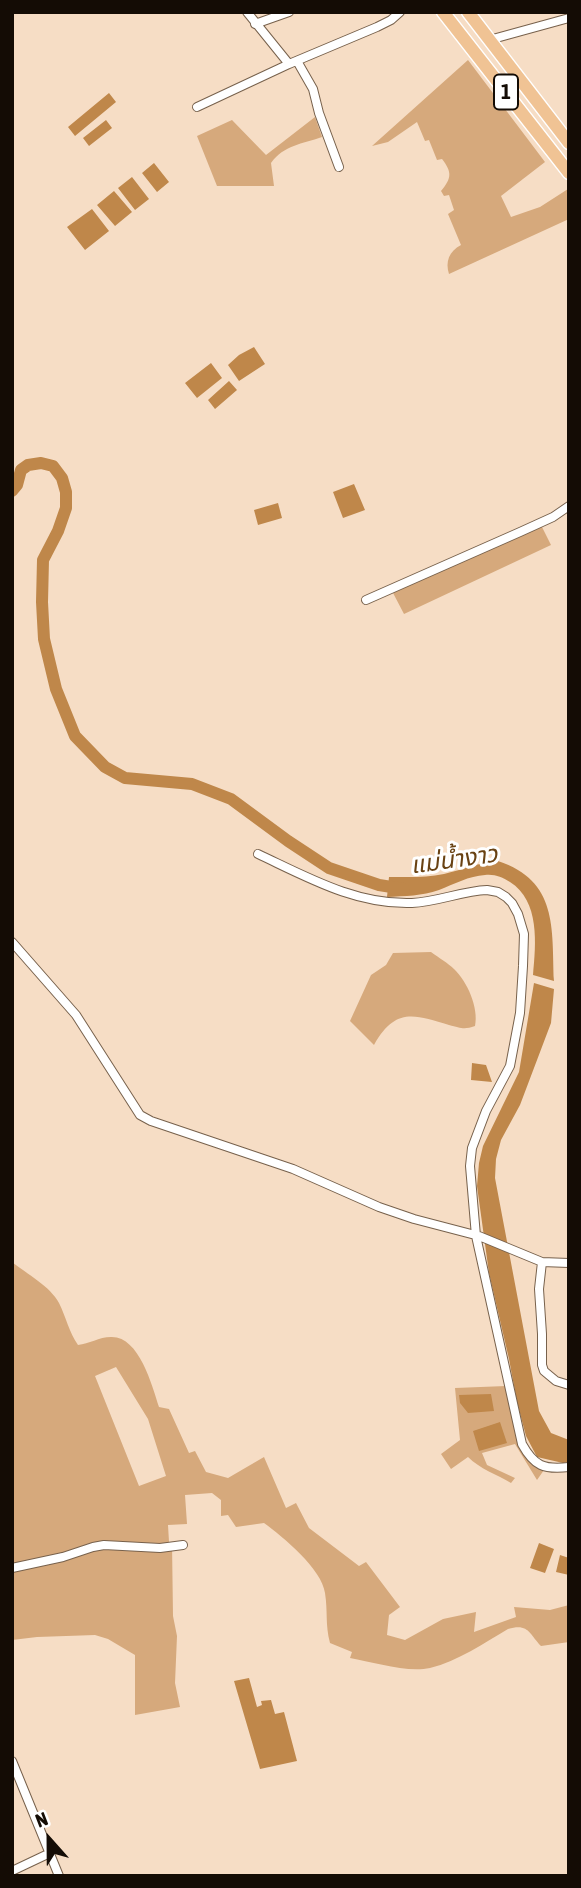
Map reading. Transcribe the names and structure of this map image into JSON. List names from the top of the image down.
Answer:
{
  "streets": {
    "highway": ["1"]
  },
  "water": ["แม่น้ำงาว"],
  "north": "top"
}
